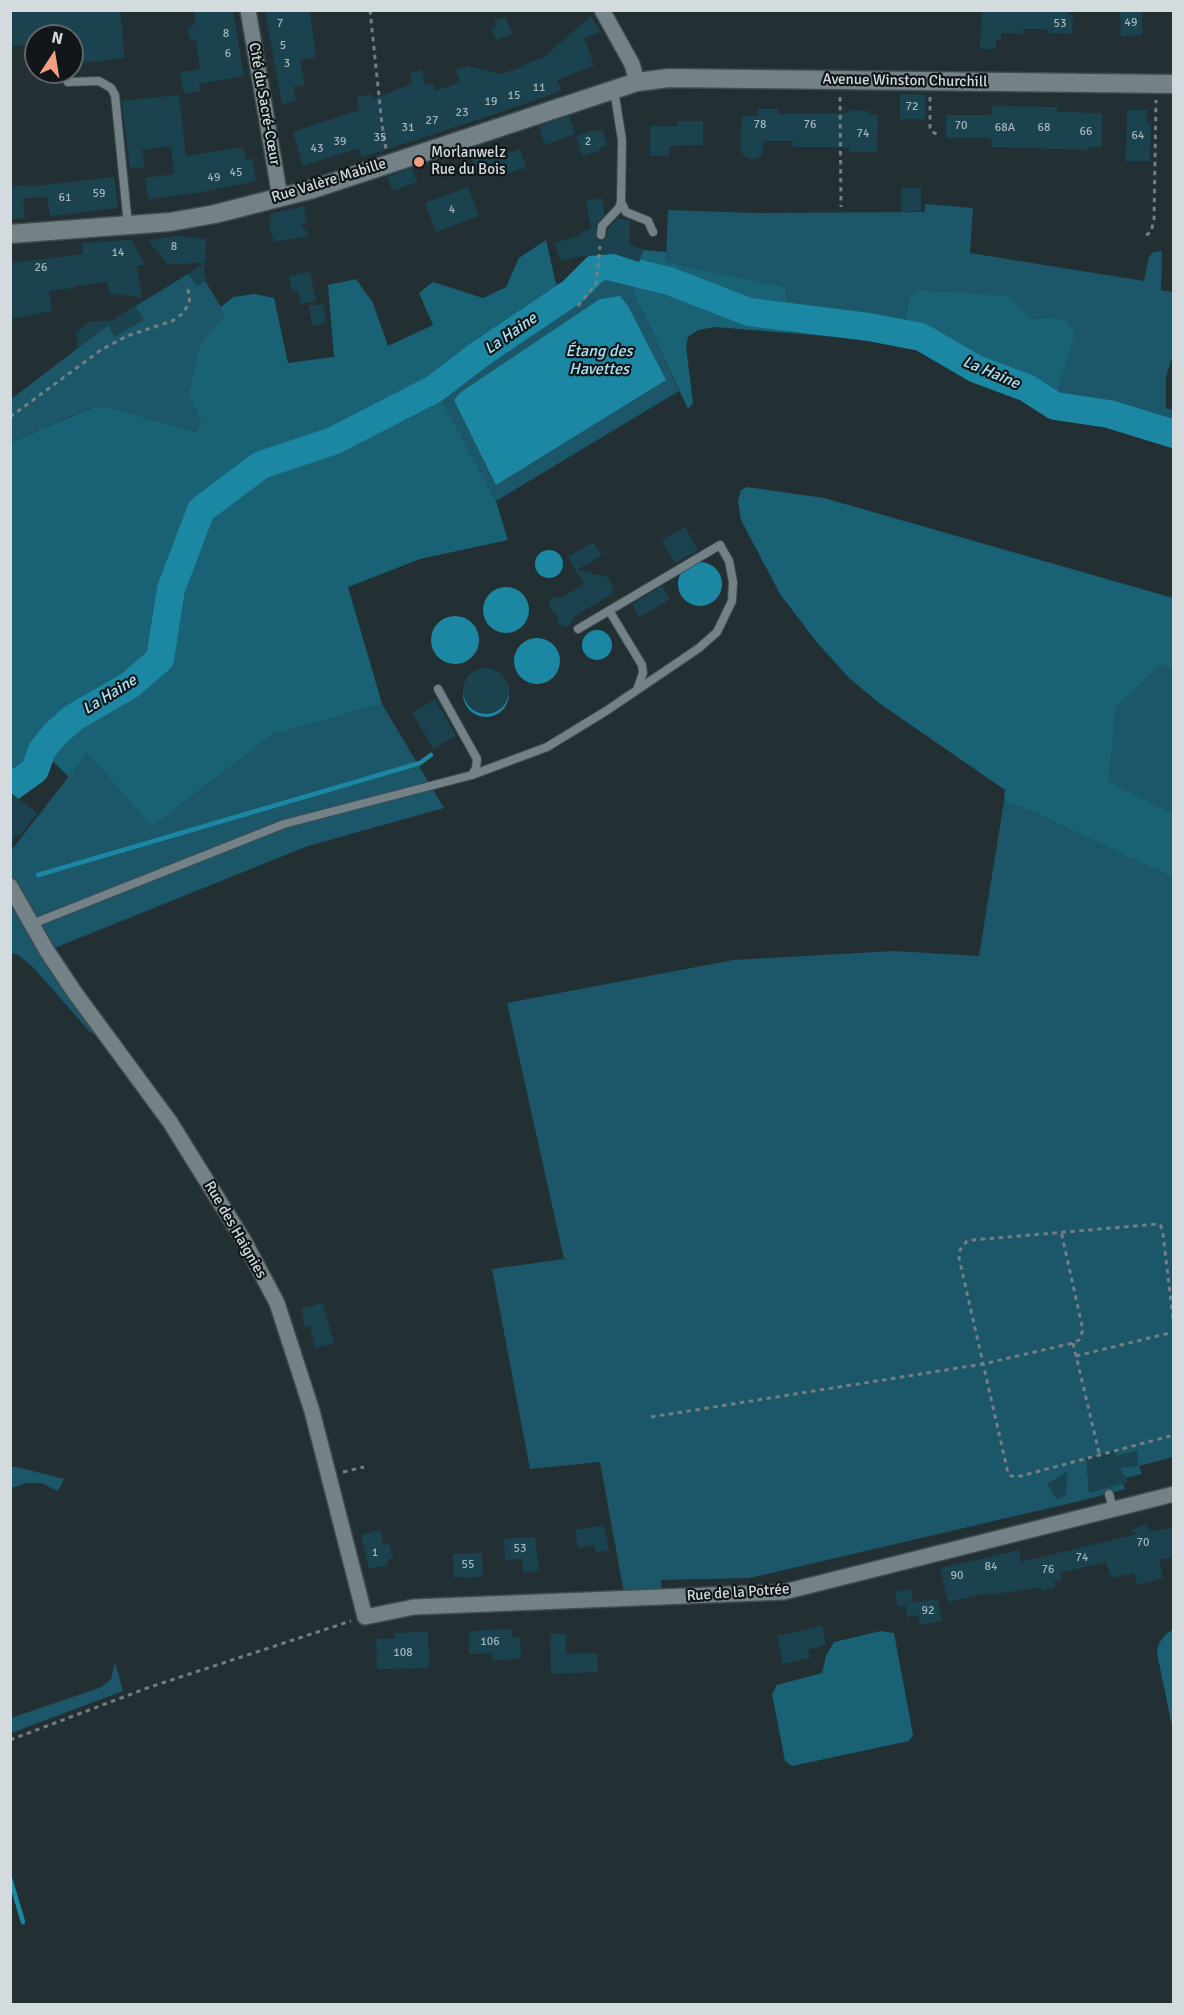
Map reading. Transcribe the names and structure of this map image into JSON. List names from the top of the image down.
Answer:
{
  "streets": {
    "street": [
      "Avenue Winston Churchill",
      "Cité du Sacré-Cœur",
      "Rue Valère Mabille",
      "Rue des Haignies",
      "Rue de la Potrée"
    ]
  },
  "crossings": [
    ["Avenue Winston Churchill", "Rue Valère Mabille"],
    ["Cité du Sacré-Cœur", "Rue Valère Mabille"],
    ["Rue des Haignies", "Rue de la Potrée"]
  ],
  "water": ["La Haine", "Étang des Havettes"],
  "places": ["Morlanwelz Rue du Bois"],
  "house_numbers": [
    "49",
    "7",
    "53",
    "8",
    "5",
    "6",
    "3",
    "11",
    "15",
    "19",
    "72",
    "23",
    "27",
    "78",
    "76",
    "70",
    "31",
    "68A",
    "68",
    "66",
    "74",
    "64",
    "35",
    "39",
    "2",
    "43",
    "45",
    "49",
    "59",
    "61",
    "4",
    "8",
    "14",
    "26",
    "70",
    "53",
    "1",
    "74",
    "55",
    "84",
    "76",
    "90",
    "92",
    "106",
    "108"
  ],
  "north": "top"
}
